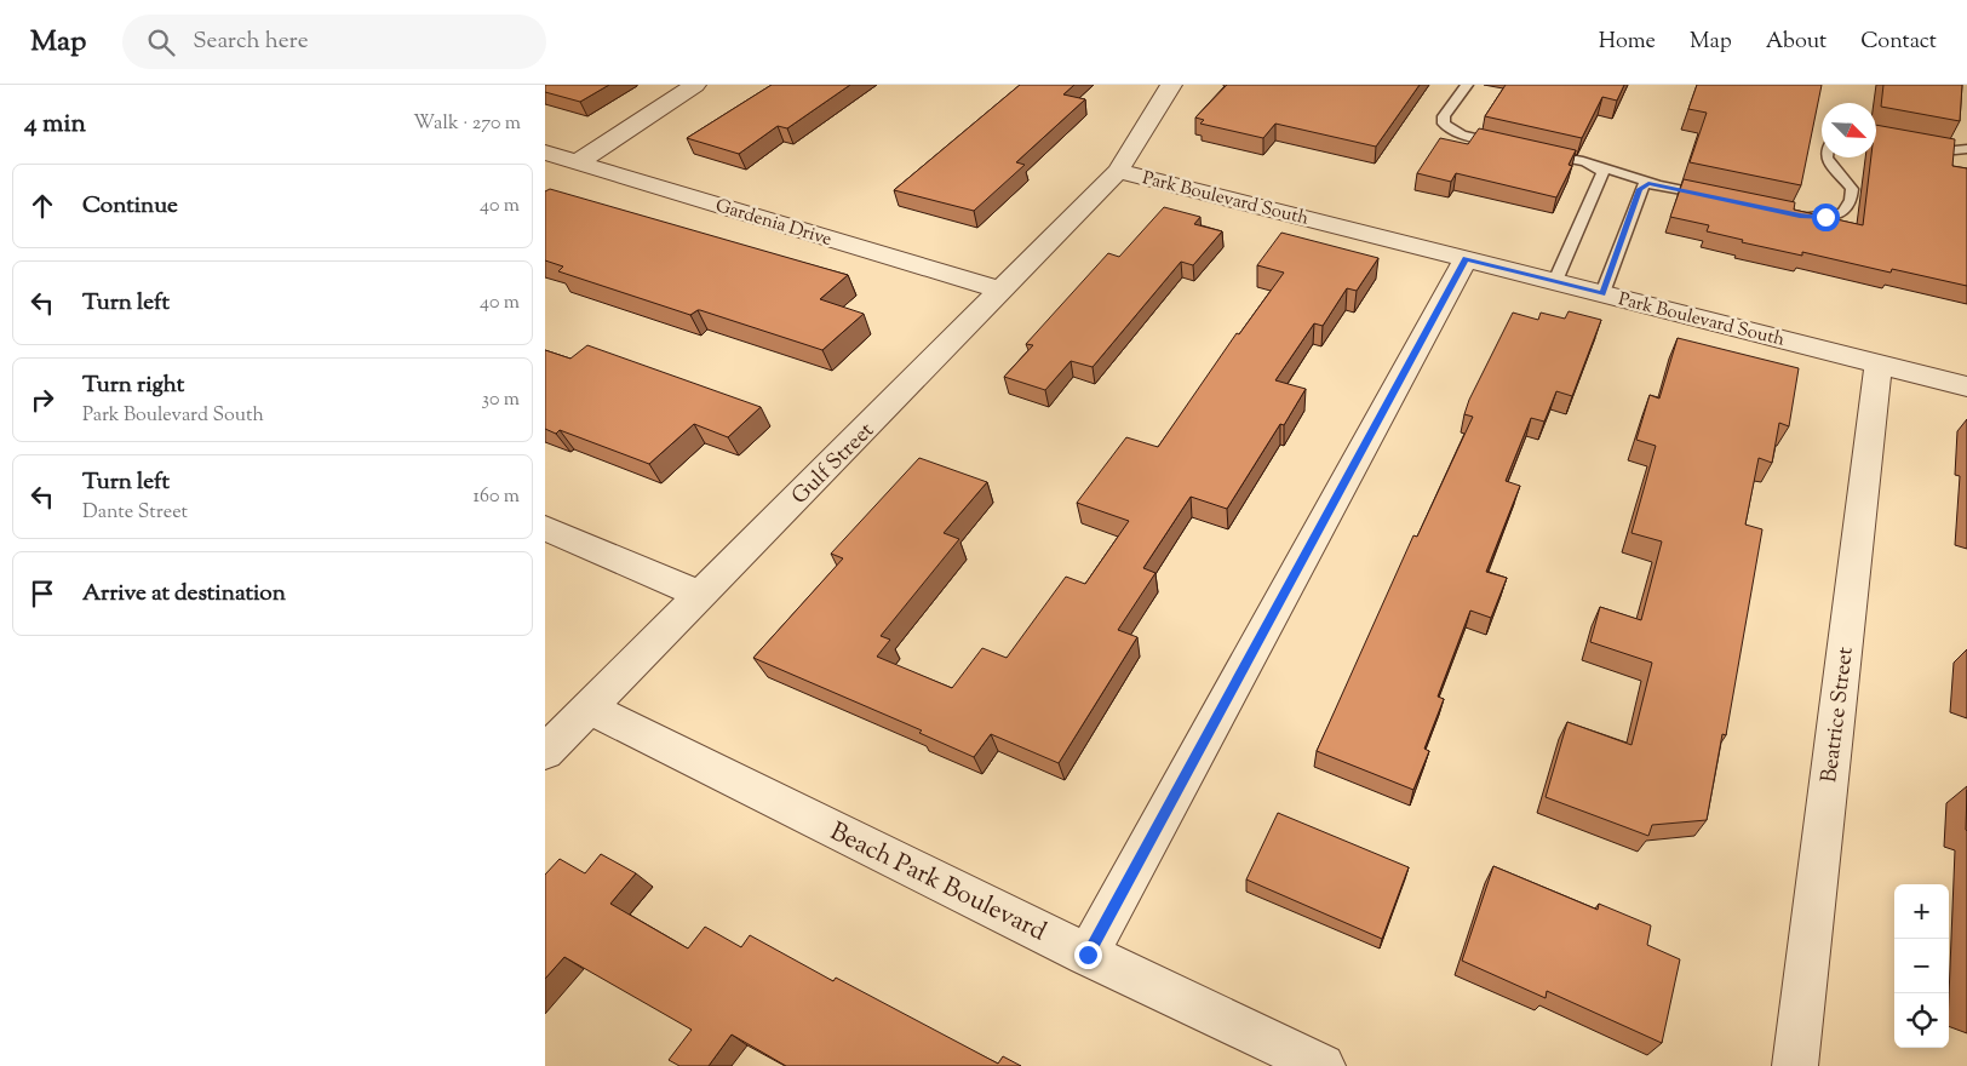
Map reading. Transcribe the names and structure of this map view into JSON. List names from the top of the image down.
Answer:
{
  "streets": {
    "street": [
      "Park Boulevard South",
      "Gardenia Drive",
      "Gulf Street",
      "Beatrice Street",
      "Beach Park Boulevard"
    ]
  },
  "crossings": [
    ["Park Boulevard South", "Gulf Street"],
    ["Park Boulevard South", "Beatrice Street"],
    ["Gardenia Drive", "Gulf Street"],
    ["Gulf Street", "Beach Park Boulevard"]
  ],
  "north": "bottom right",
  "page": {
    "header": "Map",
    "search": "Search here",
    "nav": [
      "Home",
      "Map",
      "About",
      "Contact"
    ],
    "heading": ["4 min", "Walk · 270 m"],
    "list": [
      ["Continue", "40 m"],
      ["Turn left", "40 m"],
      ["Turn right", "Park Boulevard South", "30 m"],
      ["Turn left", "Dante Street", "160 m"],
      "Arrive at destination"
    ],
    "map_buttons": ["+", "−"]
  }
}
